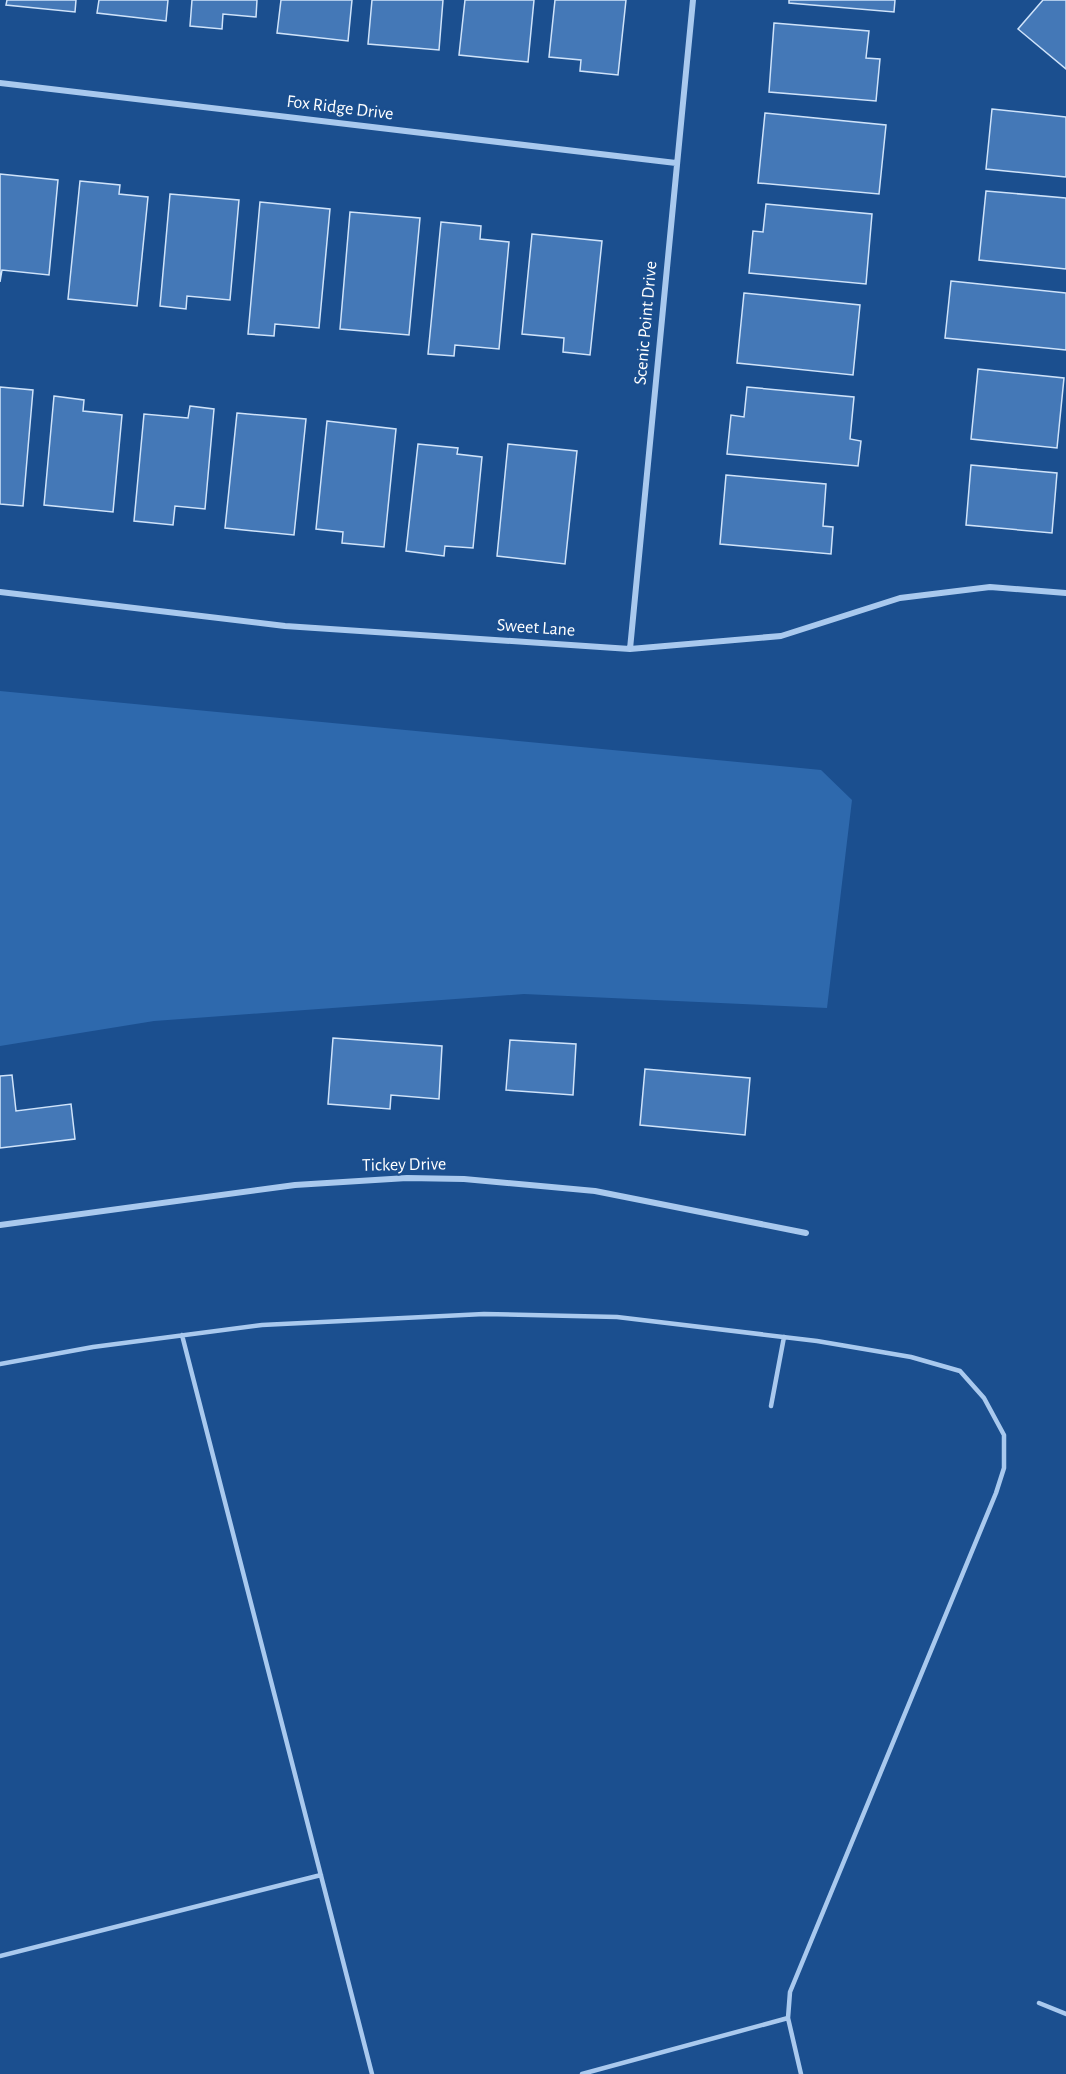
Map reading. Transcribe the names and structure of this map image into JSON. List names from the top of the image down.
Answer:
{
  "streets": {
    "street": [
      "Fox Ridge Drive",
      "Scenic Point Drive",
      "Sweet Lane",
      "Tickey Drive"
    ]
  },
  "crossings": [
    ["Fox Ridge Drive", "Scenic Point Drive"],
    ["Scenic Point Drive", "Sweet Lane"]
  ]
}
